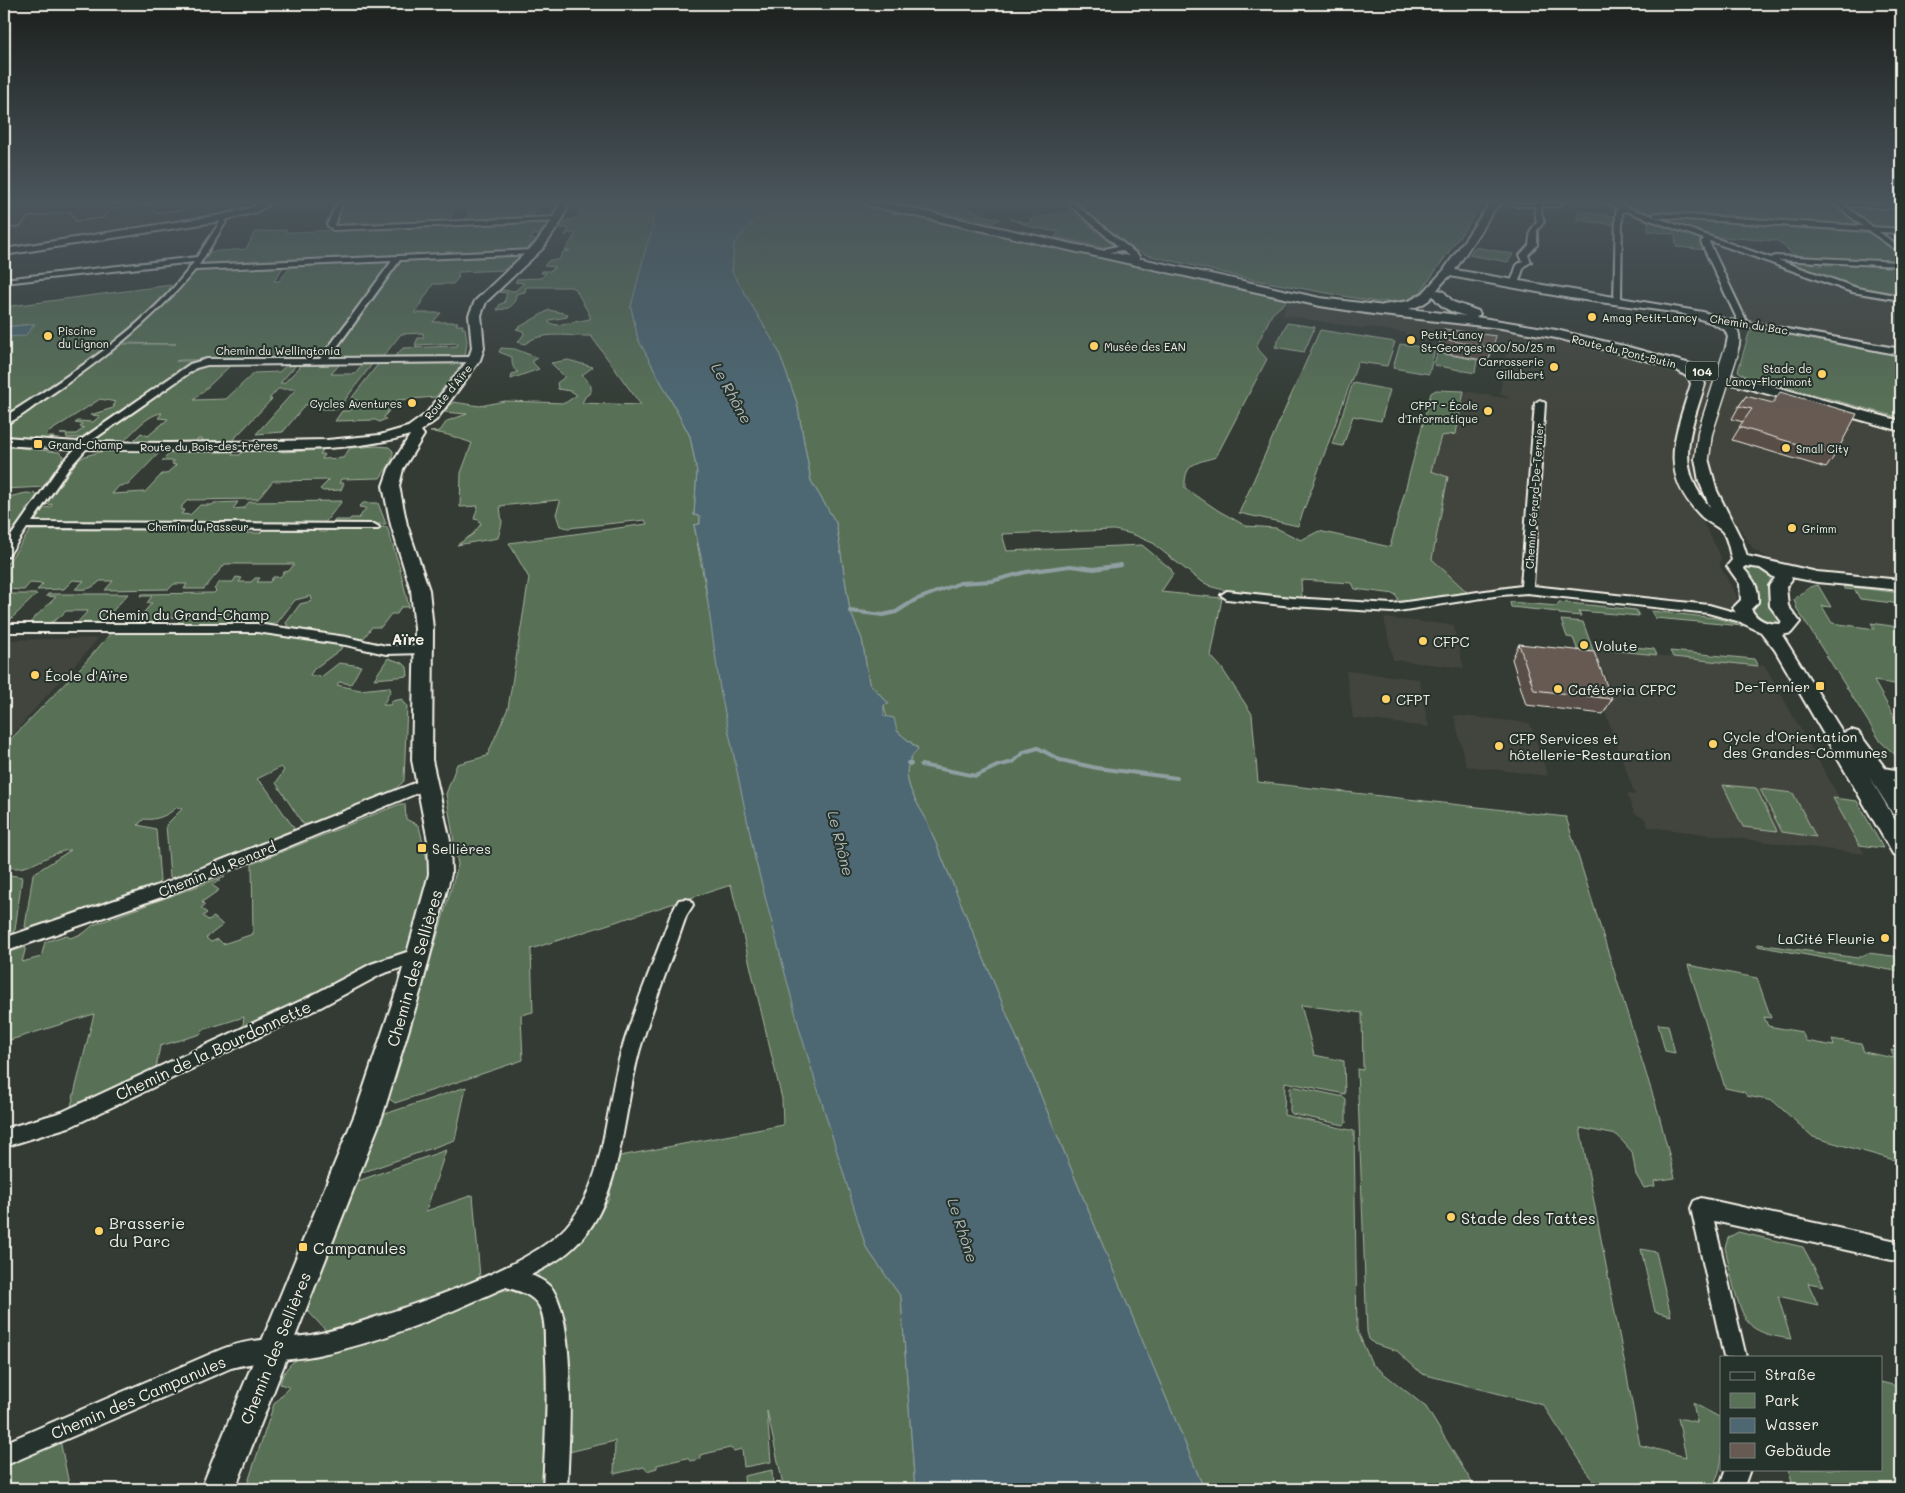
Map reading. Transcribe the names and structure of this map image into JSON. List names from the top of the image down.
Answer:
{
  "streets": {
    "main road": ["Route du Pont-Butin", "104"],
    "street": [
      "Chemin du Bac",
      "Chemin du Wellingtonia",
      "Route d'Aïre",
      "Route du Bois-des-Frères",
      "Chemin Gérard-De-Ternier",
      "Chemin du Passeur",
      "Chemin du Grand-Champ",
      "Chemin du Renard",
      "Chemin des Sellières",
      "Chemin de la Bourdonnette",
      "Chemin des Campanules"
    ]
  },
  "crossings": [
    ["Chemin du Wellingtonia", "Route d'Aïre"],
    ["Chemin du Wellingtonia", "Route du Bois-des-Frères"],
    ["Route d'Aïre", "Route du Bois-des-Frères"],
    ["Route d'Aïre", "Chemin des Sellières"],
    ["Route du Bois-des-Frères", "Chemin des Sellières"],
    ["Chemin du Grand-Champ", "Chemin des Sellières"],
    ["Chemin du Renard", "Chemin des Sellières"],
    ["Chemin des Sellières", "Chemin de la Bourdonnette"],
    ["Chemin des Sellières", "Chemin des Campanules"]
  ],
  "districts": ["Aïre"],
  "water": ["Le Rhône"],
  "places": {
    "other": [
      "Amag Petit-Lancy",
      "Piscine du Lignon",
      "Petit-Lancy St-Georges 300/50/25 m",
      "Musée des EAN",
      "Carrosserie Gillabert",
      "Stade de Lancy-Florimont",
      "Cycles Aventures",
      "CFPT - École d'Informatique",
      "Small City",
      "Grimm",
      "CFPC",
      "Volute",
      "École d'Aïre",
      "Caféteria CFPC",
      "CFPT",
      "Cycle d'Orientation des Grandes-Communes",
      "CFP Services et hôtellerie-Restauration",
      "LaCité Fleurie",
      "Stade des Tattes",
      "Brasserie du Parc"
    ],
    "transit": [
      "Grand-Champ",
      "De-Ternier",
      "Sellières",
      "Campanules"
    ]
  },
  "legend": [
    "Straße",
    "Park",
    "Wasser",
    "Gebäude"
  ]
}
